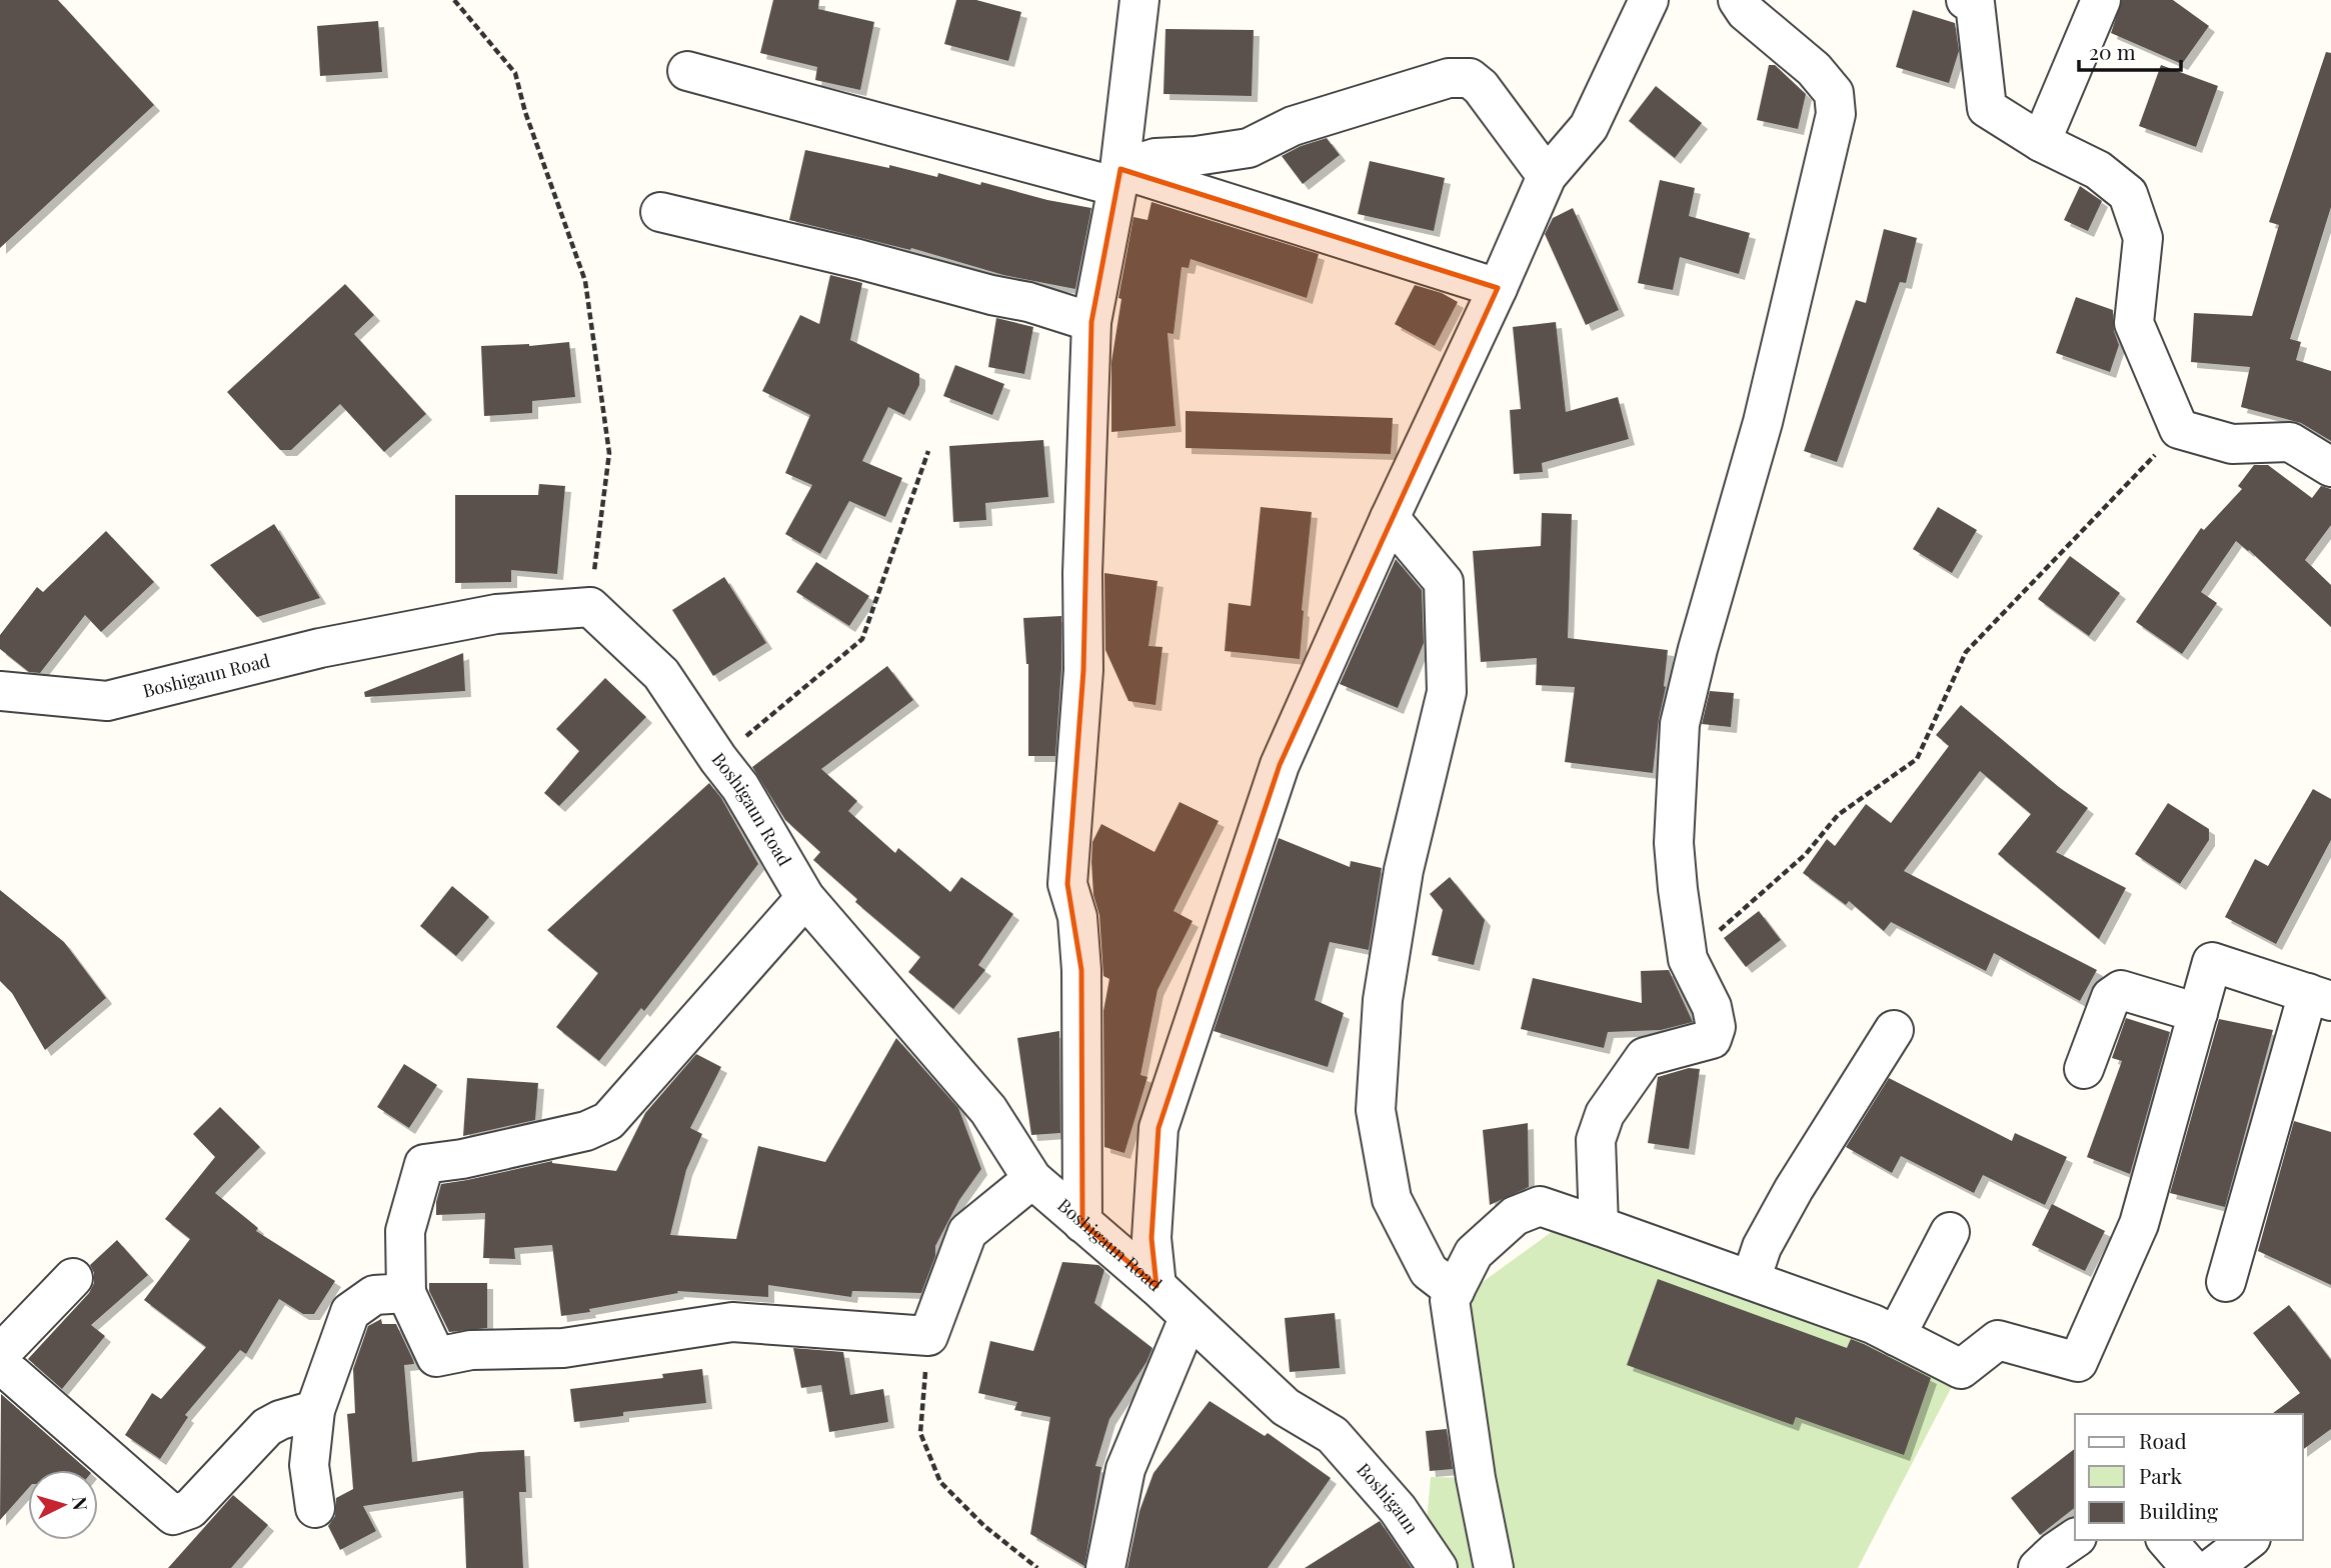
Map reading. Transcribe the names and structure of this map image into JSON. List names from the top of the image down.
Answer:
{
  "streets": {
    "street": ["Boshigaun Road", "Boshigaun"]
  },
  "crossings": [
    ["Boshigaun Road", "Boshigaun"]
  ],
  "legend": ["Road", "Park", "Building"],
  "scale_bar": "20 m",
  "north": "right"
}
